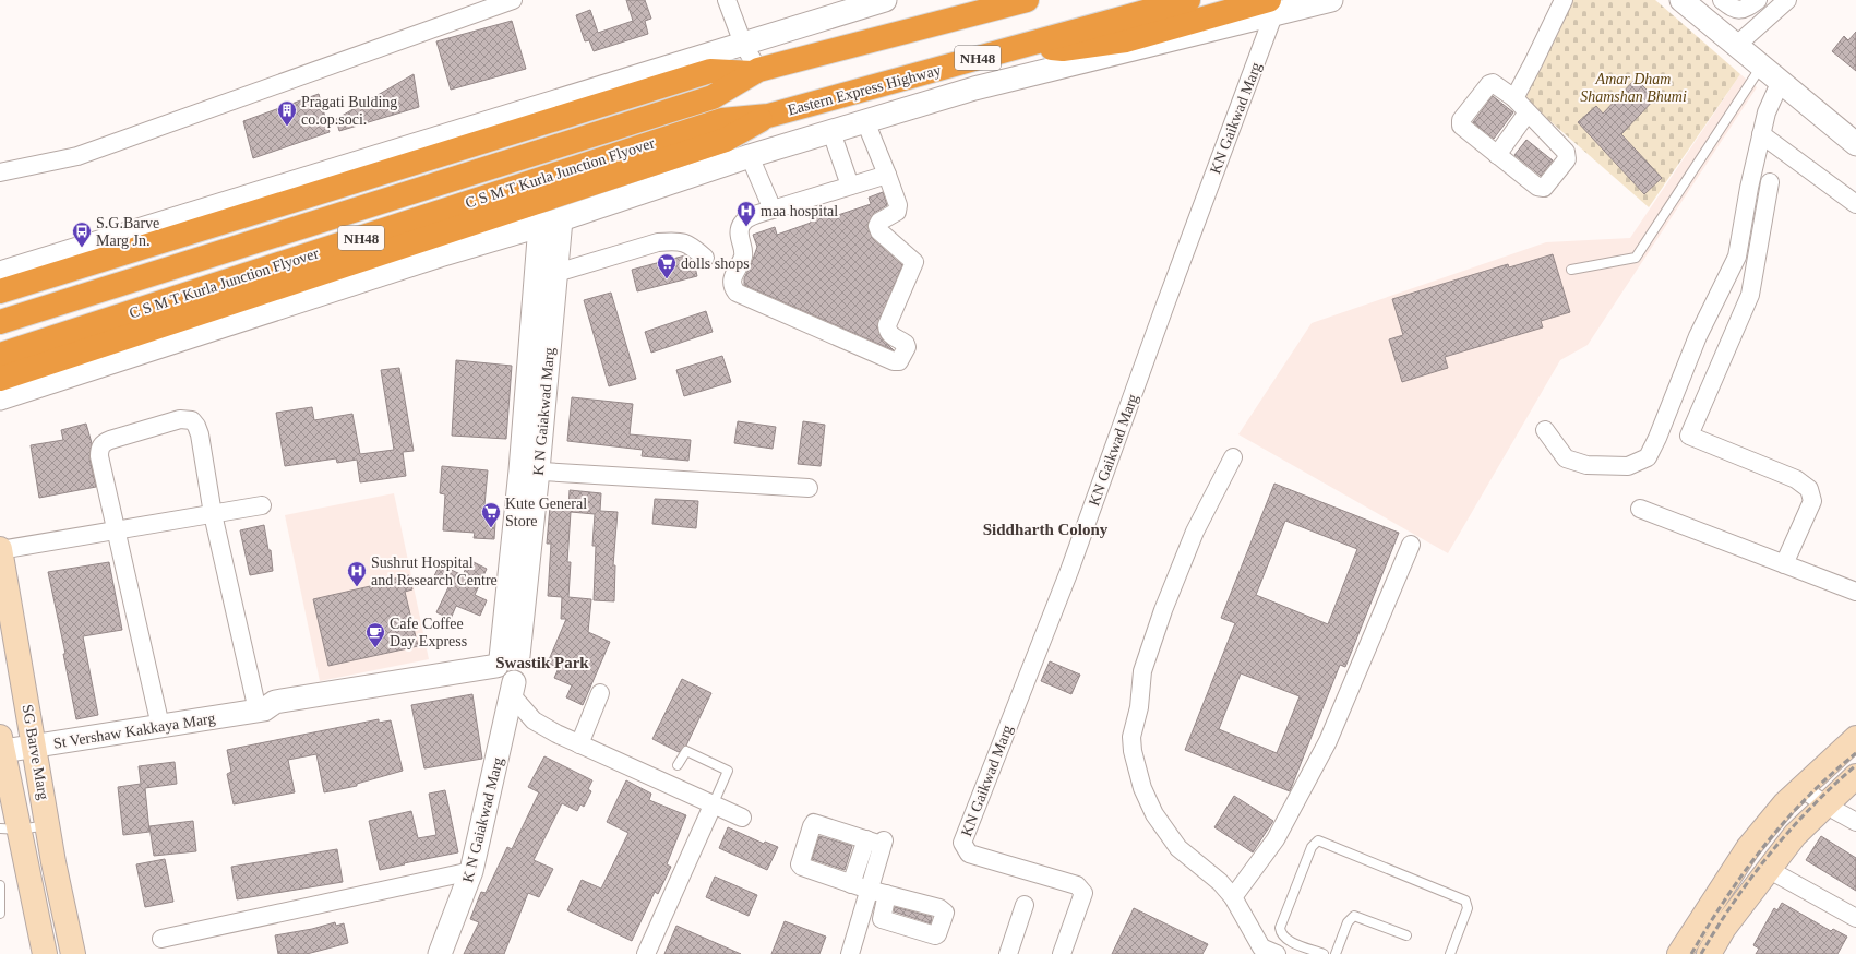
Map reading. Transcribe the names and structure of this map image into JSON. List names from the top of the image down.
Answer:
{
  "streets": {
    "highway": ["NH48", "Eastern Express Highway", "C S M T Kurla Junction Flyover"],
    "main road": ["SG Barve Marg"],
    "street": ["KN Gaikwad Marg", "K N Gaiakwad Marg", "St Vershaw Kakkaya Marg"]
  },
  "crossings": [
    ["NH48", "C S M T Kurla Junction Flyover"],
    ["Eastern Express Highway", "C S M T Kurla Junction Flyover"],
    ["K N Gaiakwad Marg", "St Vershaw Kakkaya Marg"],
    ["St Vershaw Kakkaya Marg", "SG Barve Marg"]
  ],
  "districts": ["Siddharth Colony", "Swastik Park"],
  "parks": ["Amar Dham Shamshan Bhumi"],
  "places": {
    "building": ["Pragati Bulding co.op.soci."],
    "hospital": ["maa hospital", "Sushrut Hospital and Research Centre"],
    "bus stop": ["S.G.Barve Marg Jn."],
    "supermarket": ["dolls shops", "Kute General Store"],
    "cafe": ["Cafe Coffee Day Express"]
  }
}
